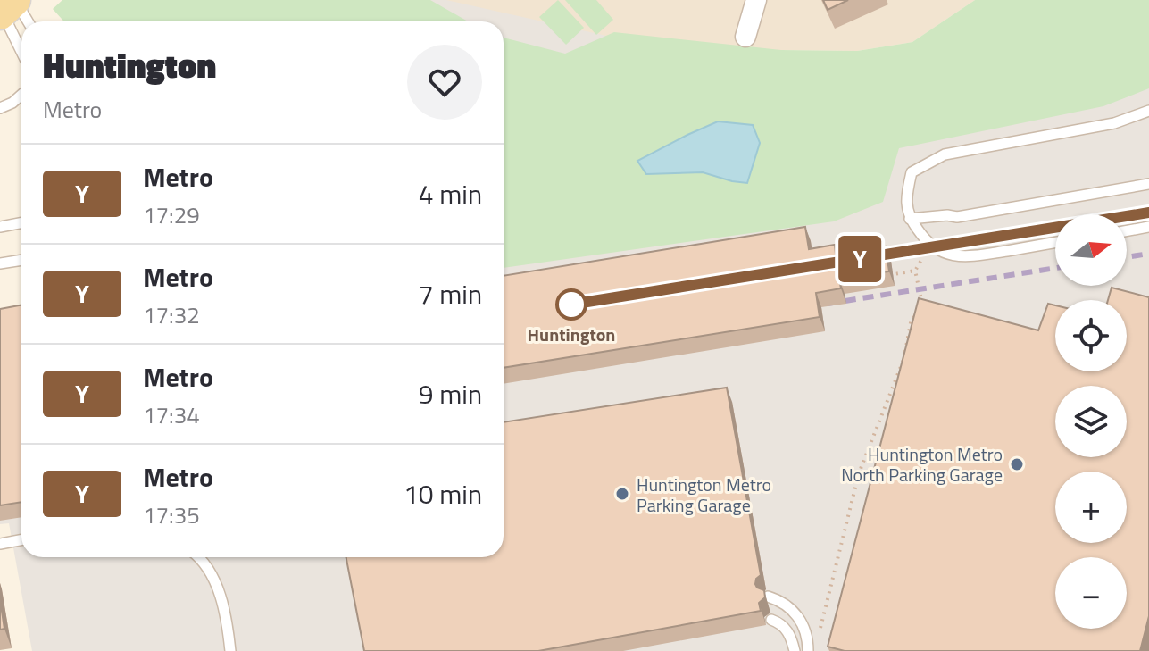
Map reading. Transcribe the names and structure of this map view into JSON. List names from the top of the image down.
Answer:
{
  "places": ["Huntington", "Huntington Metro North Parking Garage", "Huntington Metro Parking Garage"],
  "lines": ["metro line Y"],
  "north": "right",
  "page": {
    "on_map": "Y",
    "heading": ["Huntington", "Metro"],
    "list": [
      {
        "mark": "Y",
        "name": "Metro",
        "note": "17:29",
        "value": "4 min"
      },
      {
        "mark": "Y",
        "name": "Metro",
        "note": "17:32",
        "value": "7 min"
      },
      {
        "mark": "Y",
        "name": "Metro",
        "note": "17:34",
        "value": "9 min"
      },
      {
        "mark": "Y",
        "name": "Metro",
        "note": "17:35",
        "value": "10 min"
      }
    ],
    "map_buttons": ["+", "−"]
  }
}
